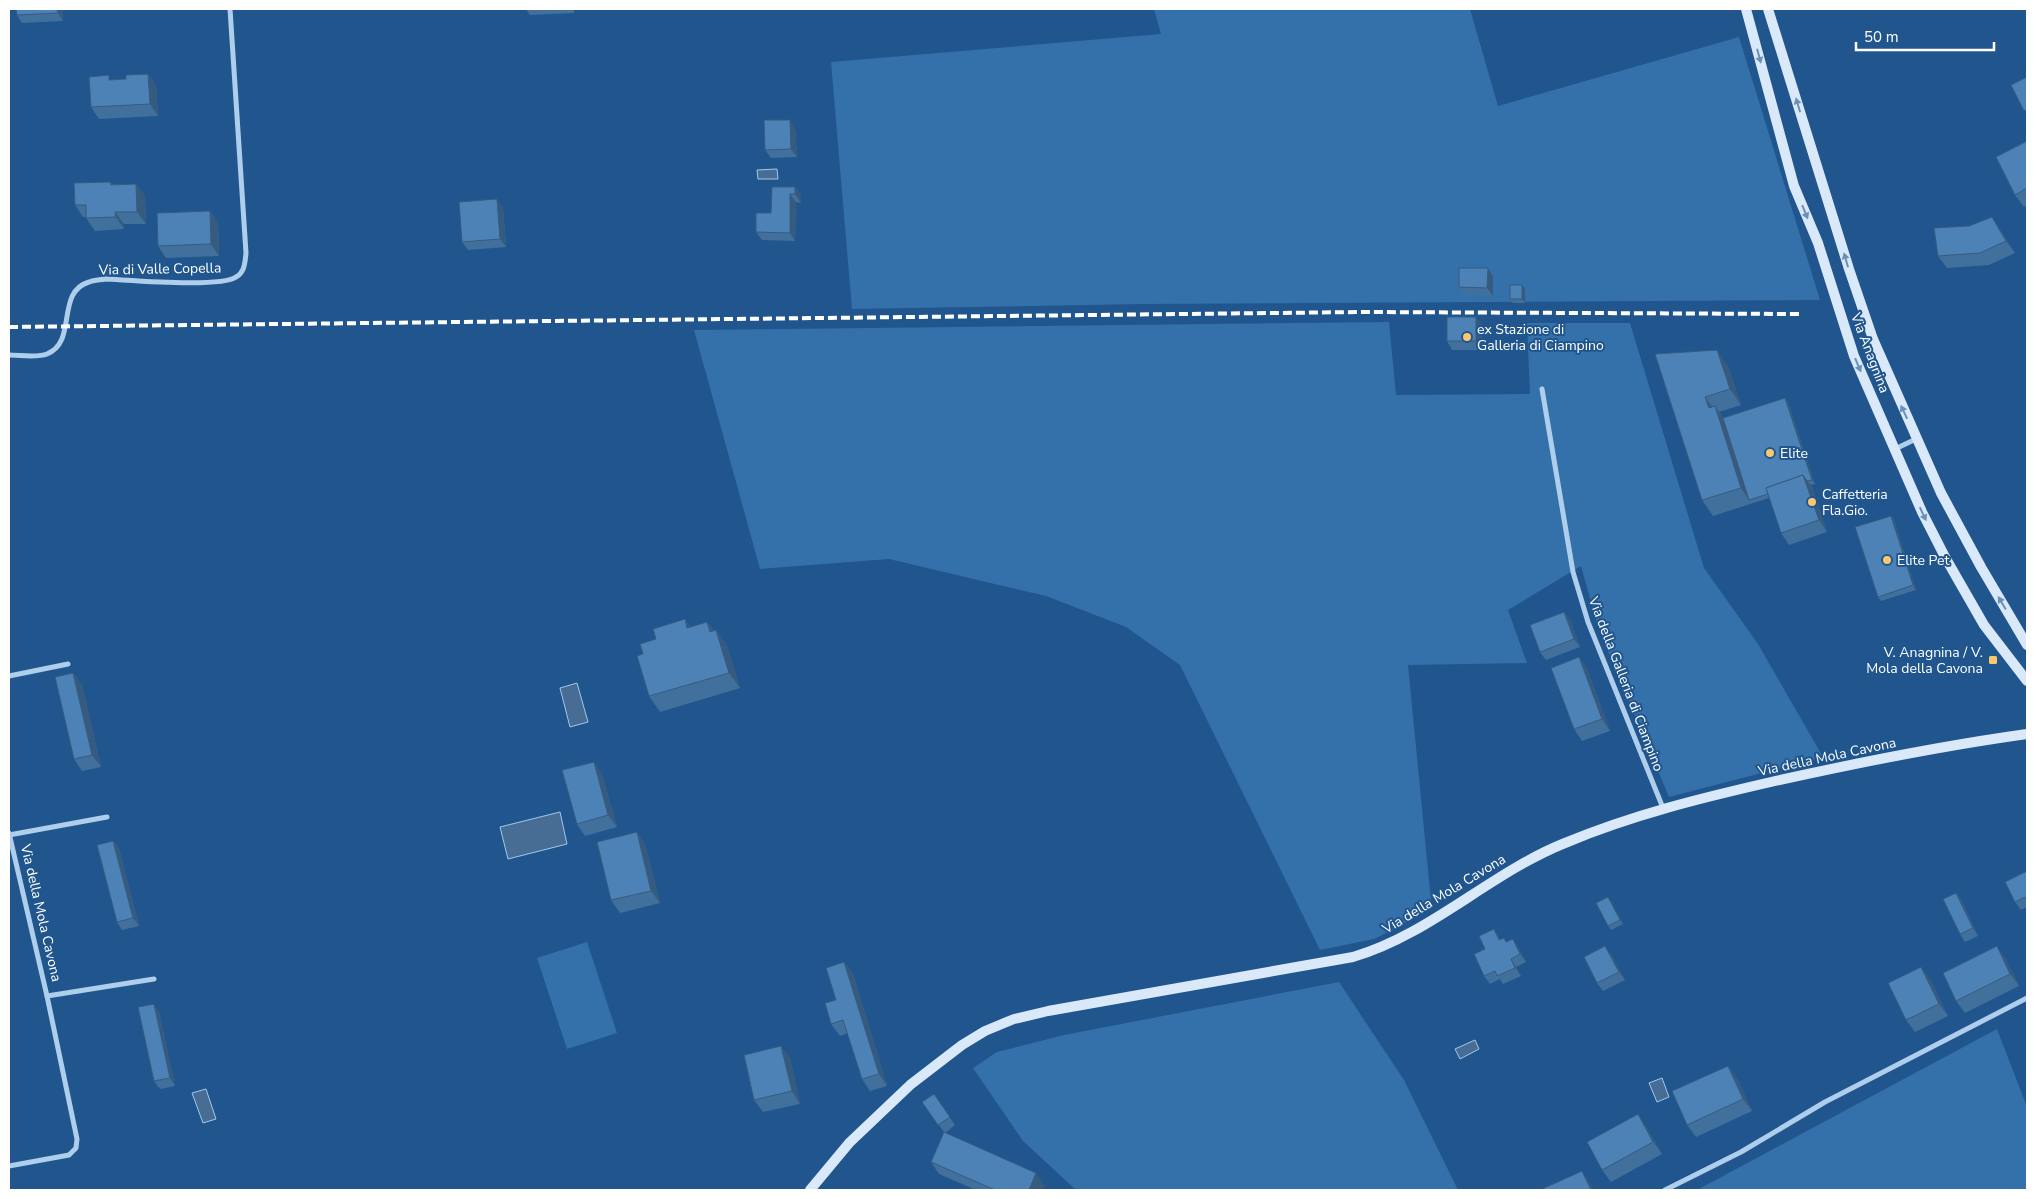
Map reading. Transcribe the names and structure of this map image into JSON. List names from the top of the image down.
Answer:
{
  "streets": {
    "main road": ["Via Anagnina", "Via della Mola Cavona"],
    "street": ["Via di Valle Copella", "Via della Galleria di Ciampino"]
  },
  "crossings": [
    ["Via della Galleria di Ciampino", "Via della Mola Cavona"]
  ],
  "places": {
    "other": [
      "ex Stazione di Galleria di Ciampino",
      "Elite",
      "Caffetteria Fla.Gio.",
      "Elite Pet"
    ],
    "transit": ["V. Anagnina / V. Mola della Cavona"]
  },
  "scale_bar": "50 m"
}
